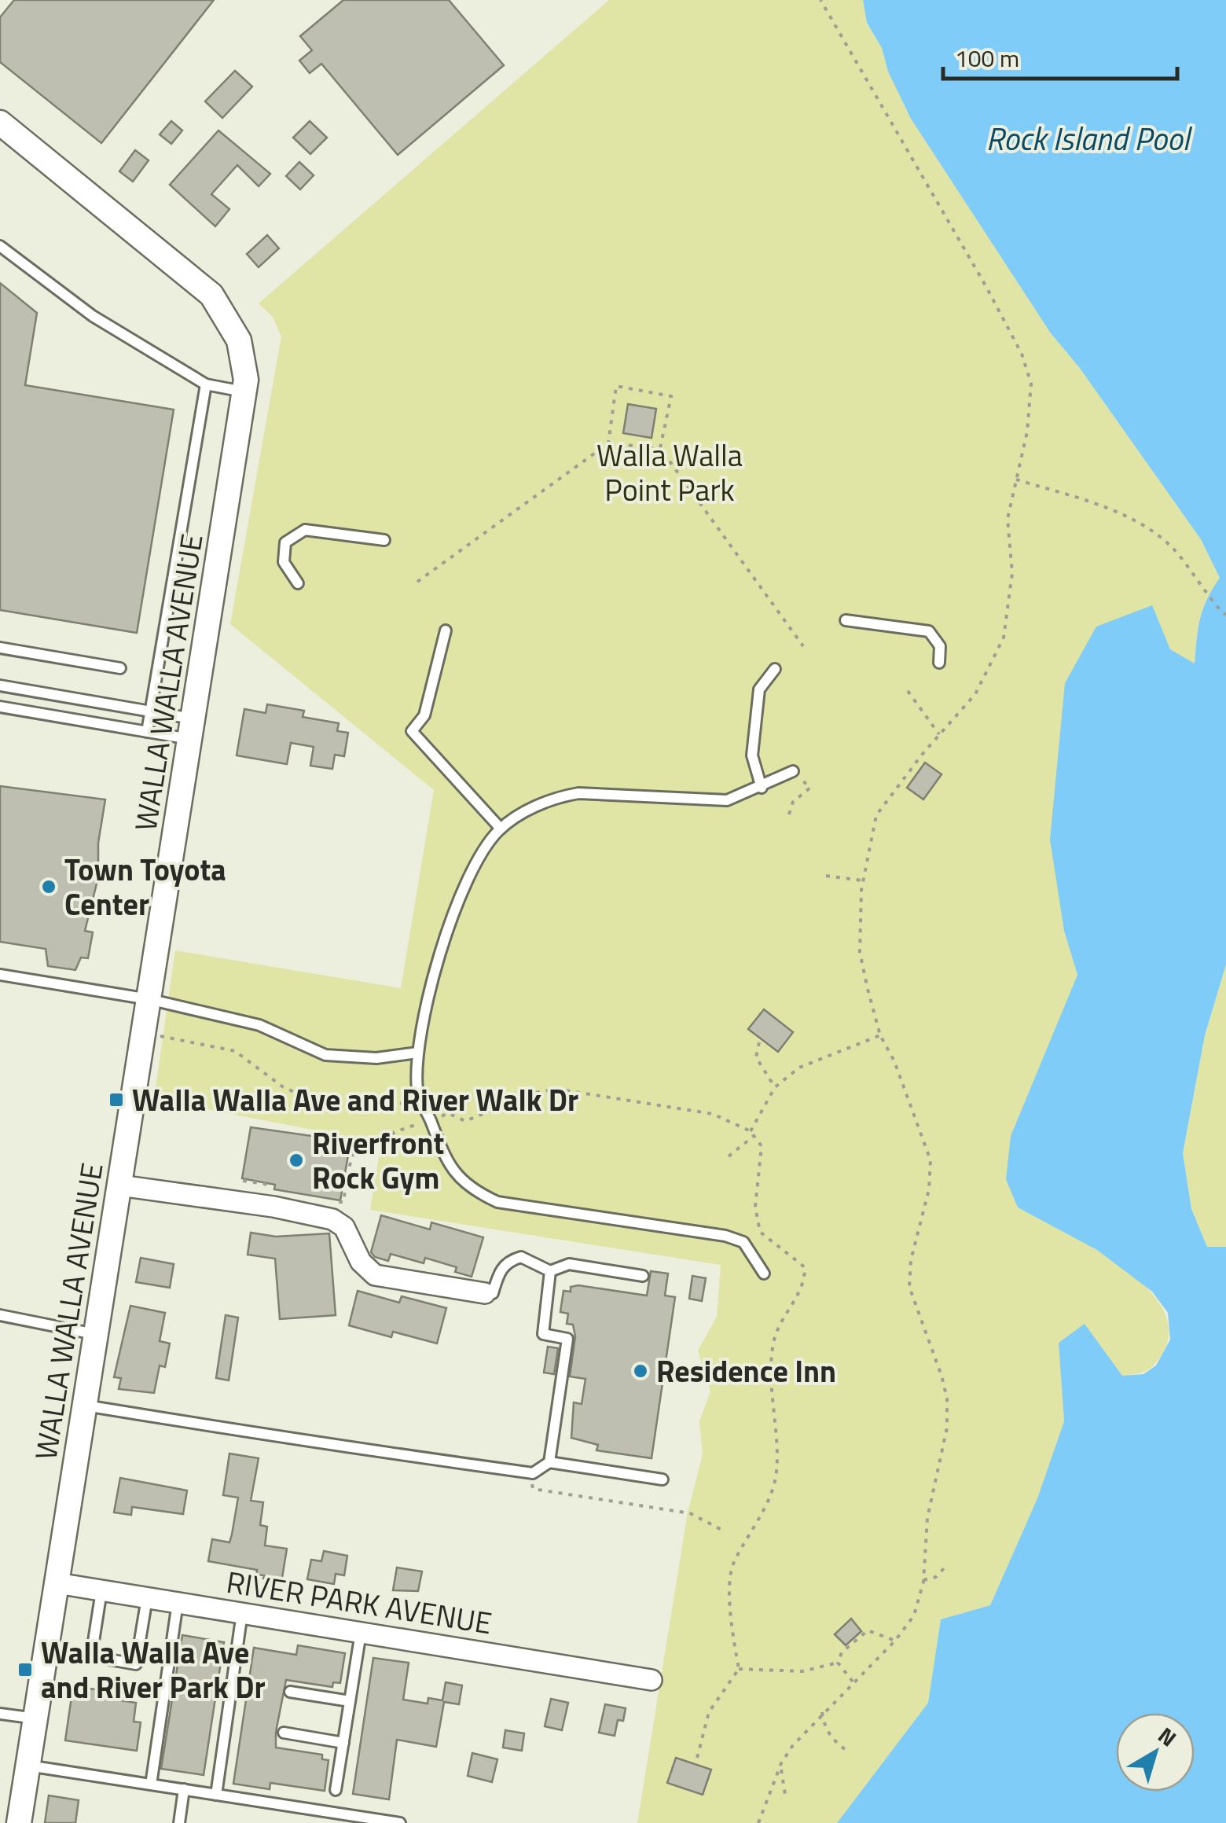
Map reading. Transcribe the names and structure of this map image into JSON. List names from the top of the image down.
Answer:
{
  "streets": {
    "street": ["WALLA WALLA AVENUE", "RIVER PARK AVENUE"]
  },
  "crossings": [
    ["WALLA WALLA AVENUE", "RIVER PARK AVENUE"]
  ],
  "water": ["Rock Island Pool"],
  "parks": ["Walla Walla Point Park"],
  "places": {
    "other": ["Town Toyota Center", "Riverfront Rock Gym", "Residence Inn"],
    "transit": ["Walla Walla Ave and River Walk Dr", "Walla Walla Ave and River Park Dr"]
  },
  "scale_bar": "100 m",
  "north": "top right"
}
